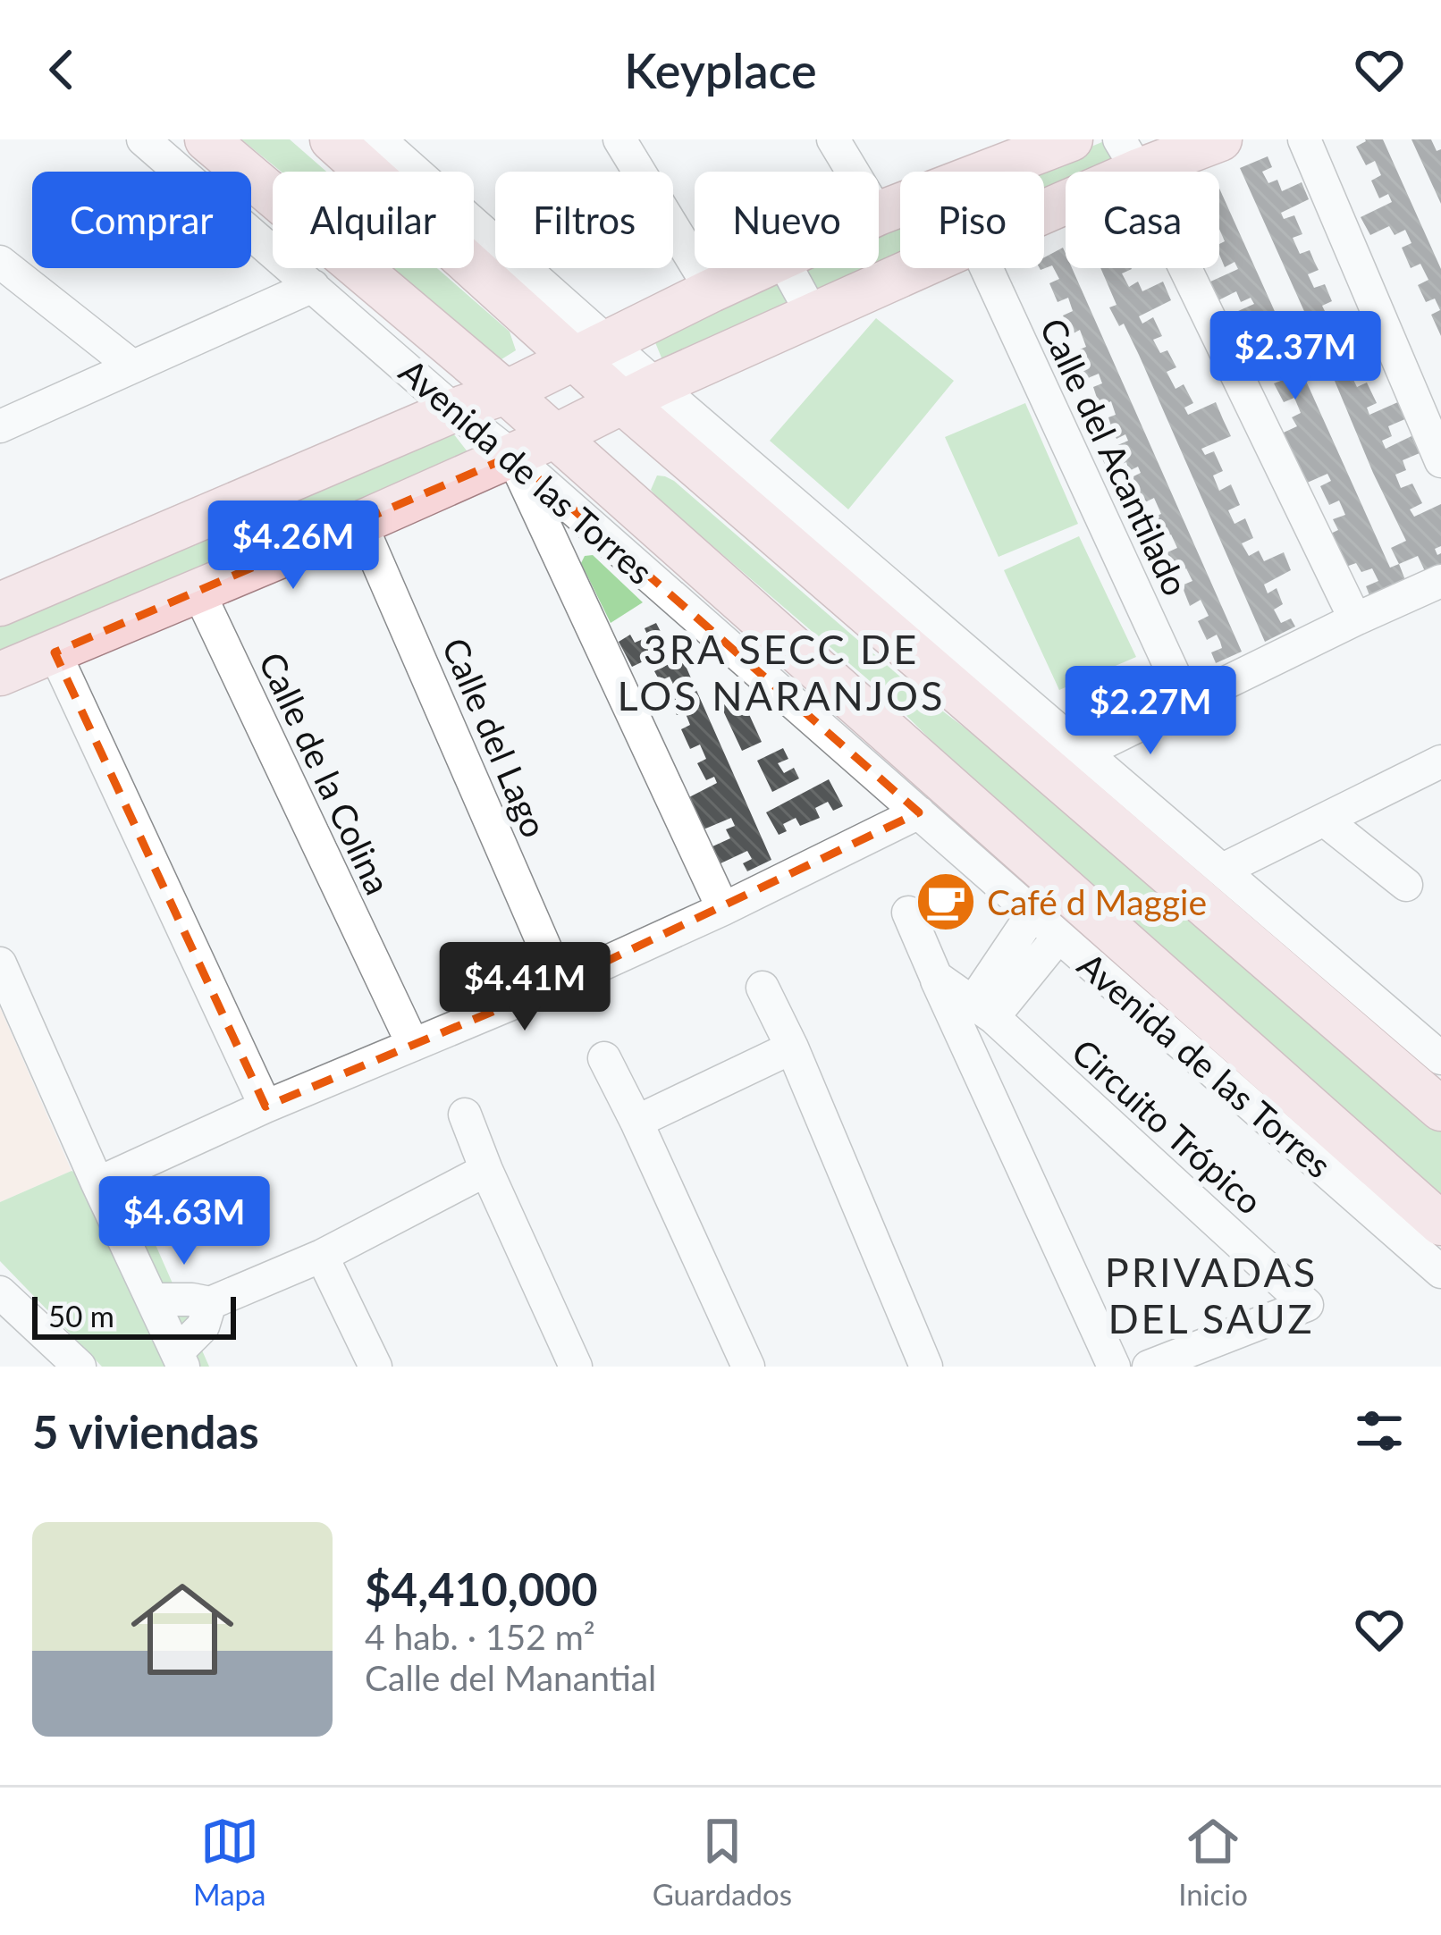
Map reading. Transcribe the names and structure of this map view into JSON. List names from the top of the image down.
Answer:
{
  "streets": {
    "main road": ["Avenida de las Torres"],
    "street": [
      "Calle del Acantilado",
      "Calle del Lago",
      "Calle de la Colina",
      "Circuito Trópico"
    ]
  },
  "districts": ["3RA SECC DE LOS NARANJOS", "PRIVADAS DEL SAUZ"],
  "places": {
    "cafe": ["Café d Maggie"]
  },
  "scale_bar": "50 m",
  "page": {
    "header": "Keyplace",
    "chip": [
      "Comprar",
      "Alquilar",
      "Filtros",
      "Nuevo",
      "Piso",
      "Casa"
    ],
    "price": [
      "$2.37M",
      "$4.26M",
      "$2.27M",
      "$4.41M",
      "$4.63M"
    ],
    "scale": "50 m",
    "heading": "5 viviendas",
    "list": [
      {
        "name": "$4,410,000",
        "note": "4 hab. · 152 m² · Calle del Manantial"
      }
    ],
    "tabs": ["Mapa", "Guardados", "Inicio"]
  }
}
